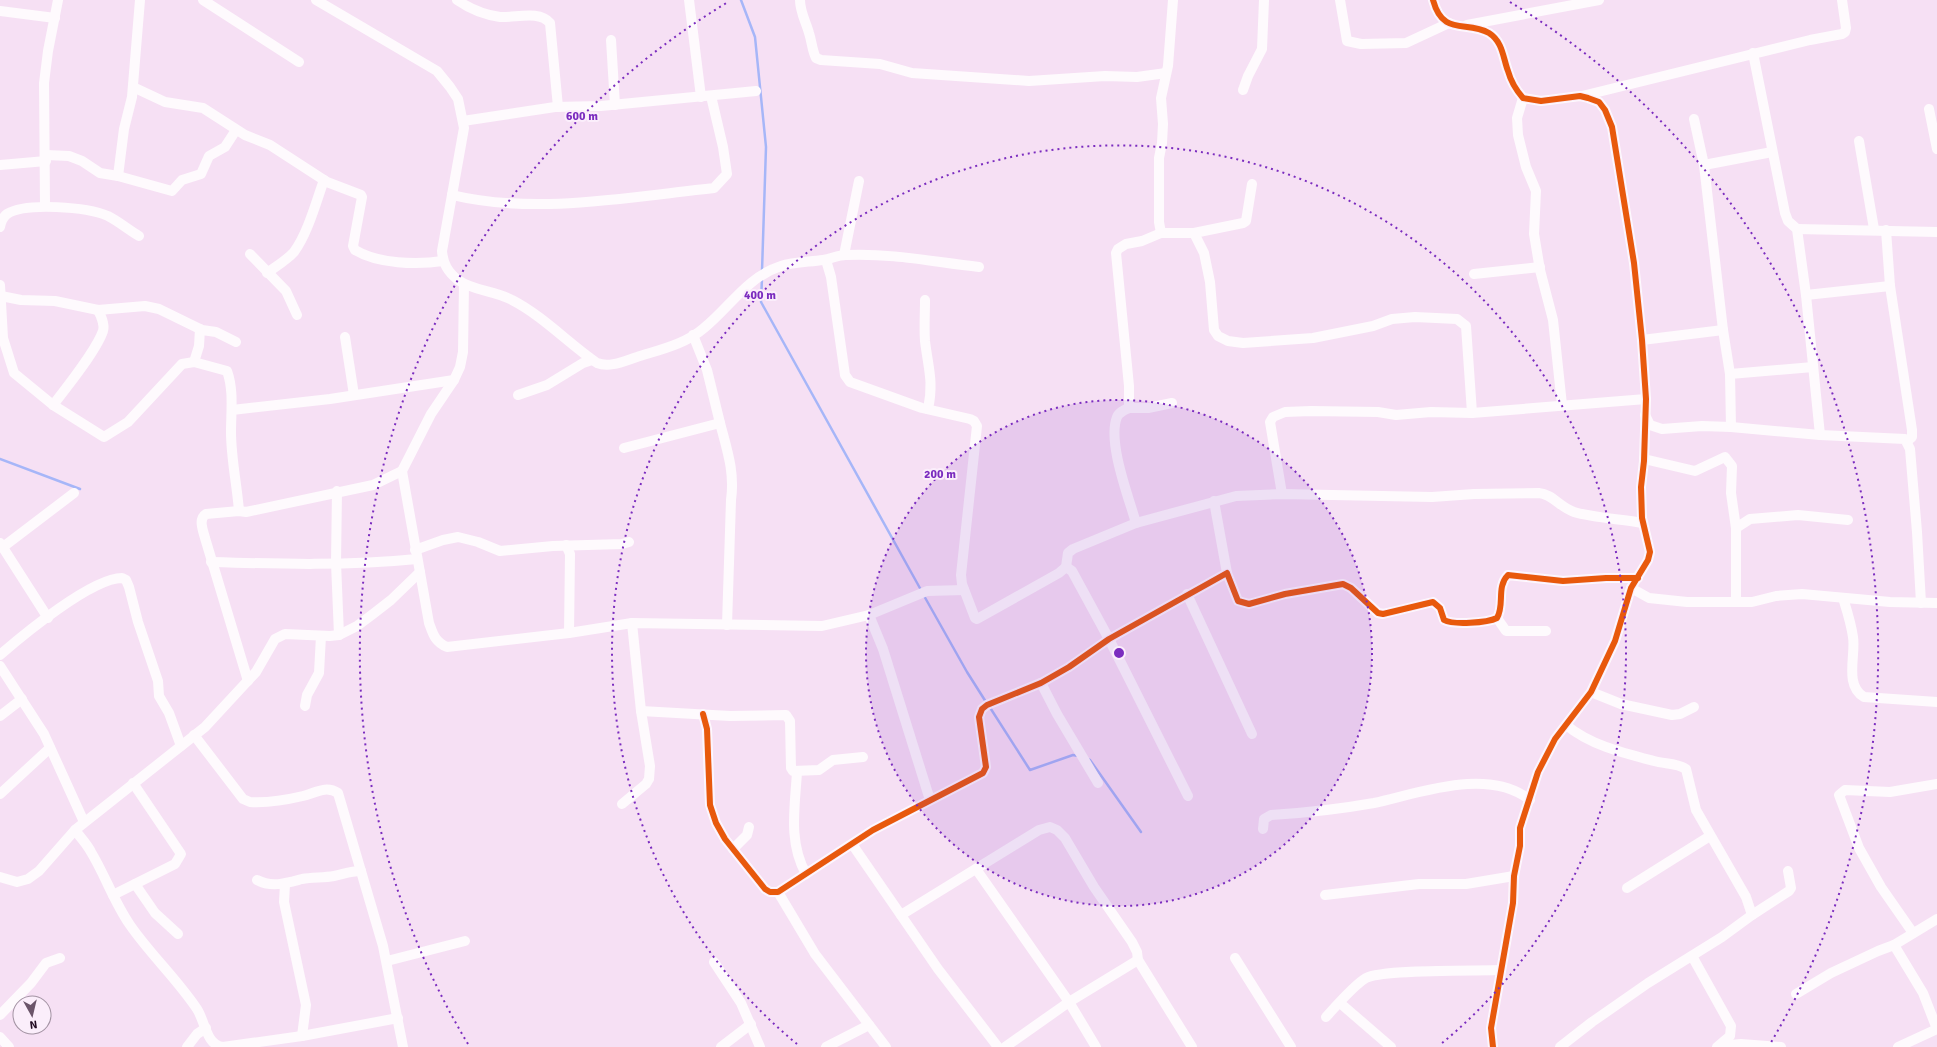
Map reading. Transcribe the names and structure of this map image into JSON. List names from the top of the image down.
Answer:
{
  "north": "bottom",
  "rings": ["600 m", "400 m", "200 m"]
}
